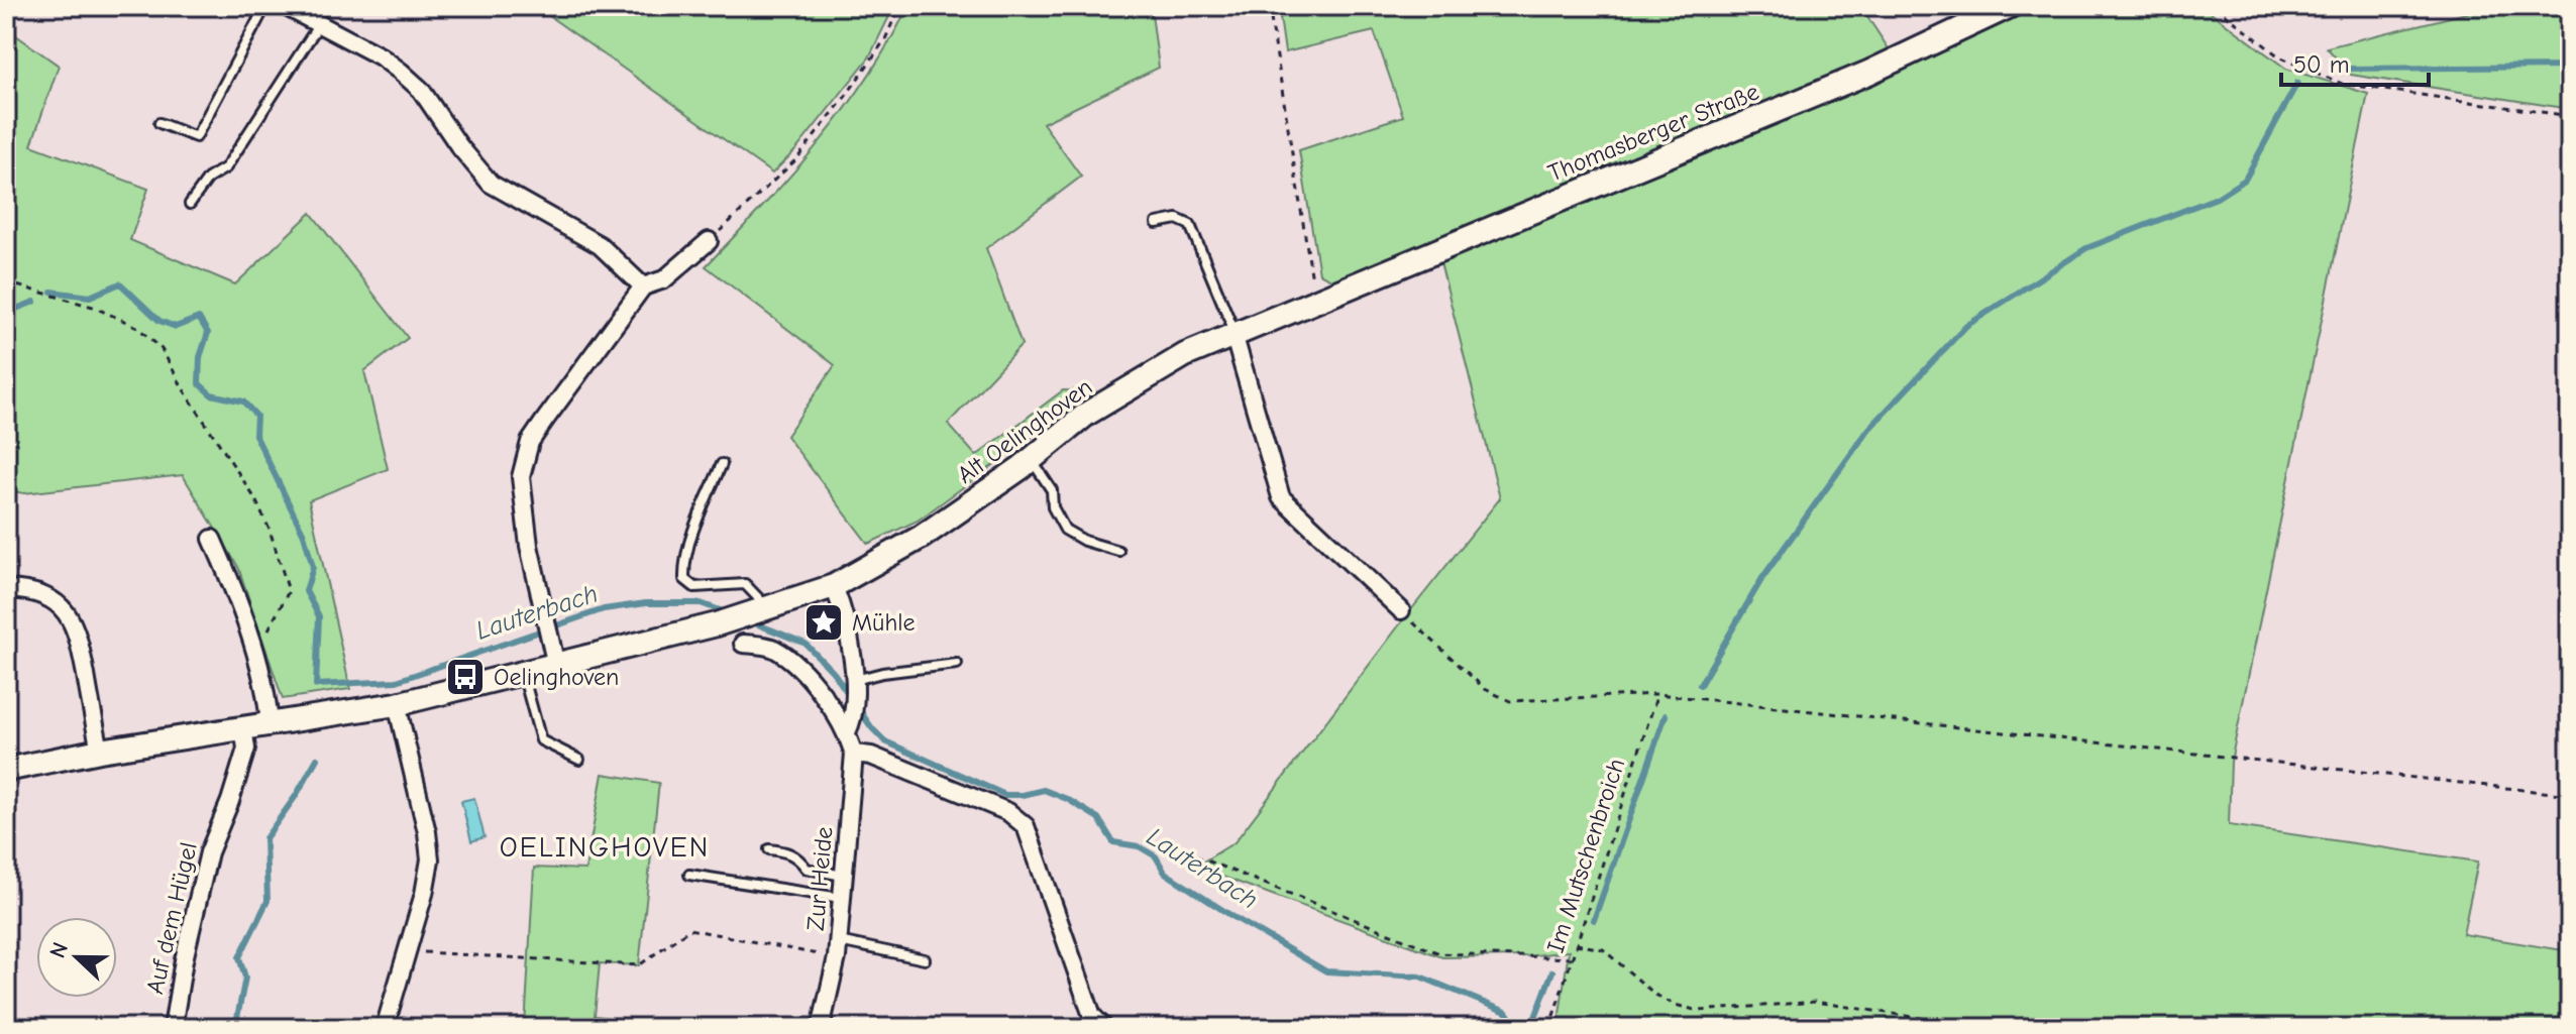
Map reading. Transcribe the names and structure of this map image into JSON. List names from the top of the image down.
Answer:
{
  "streets": {
    "main road": ["Thomasberger Straße", "Alt Oelinghoven"],
    "street": ["Zur Heide", "Auf dem Hügel"],
    "path": ["Im Mutschenbroich"]
  },
  "crossings": [
    ["Thomasberger Straße", "Alt Oelinghoven"],
    ["Alt Oelinghoven", "Zur Heide"],
    ["Alt Oelinghoven", "Auf dem Hügel"]
  ],
  "districts": ["OELINGHOVEN"],
  "water": ["Lauterbach"],
  "places": {
    "place": ["Mühle"],
    "bus stop": ["Oelinghoven"]
  },
  "scale_bar": "50 m",
  "north": "left"
}
